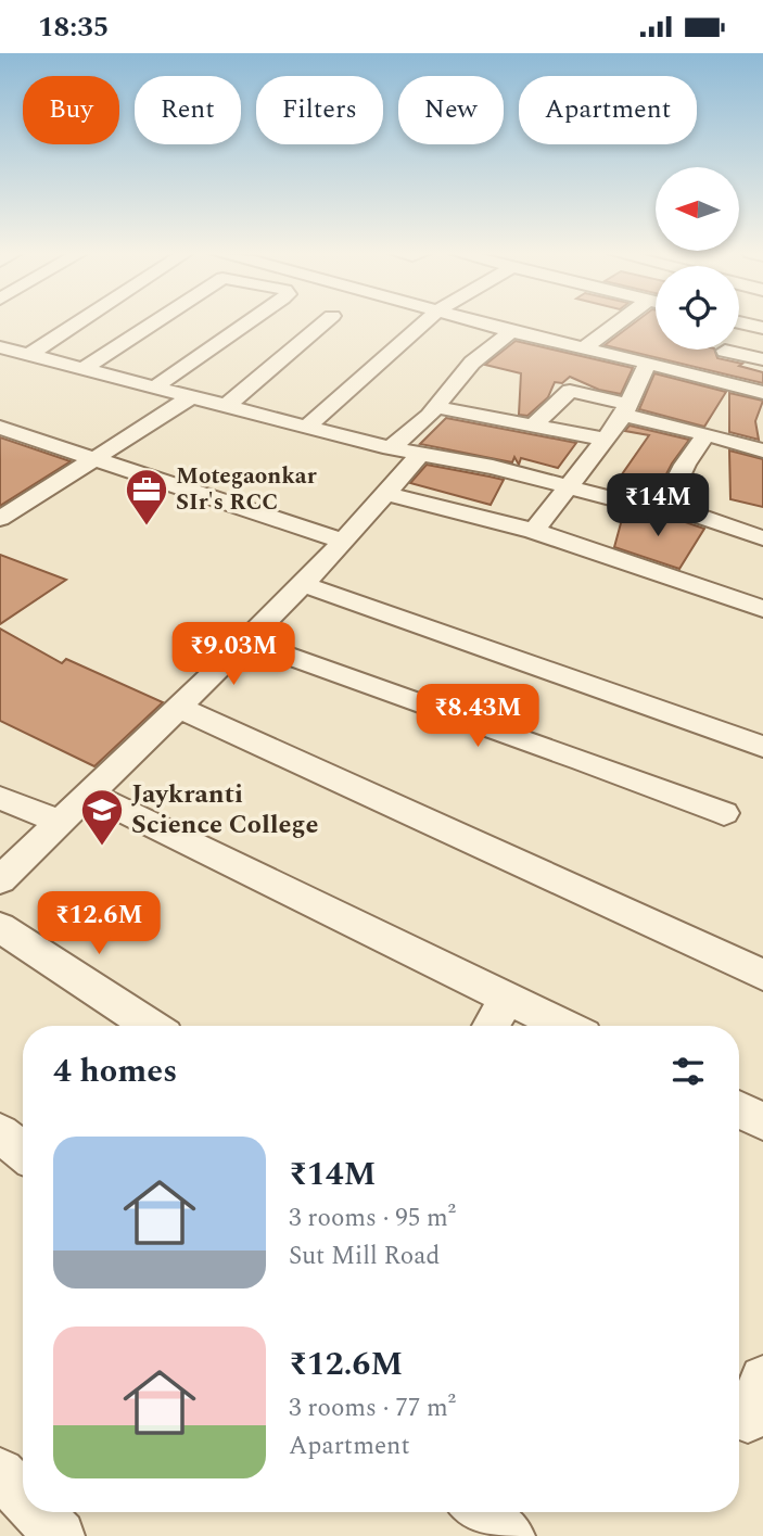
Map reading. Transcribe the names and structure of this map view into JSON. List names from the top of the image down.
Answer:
{
  "places": {
    "office": ["Motegaonkar SIr's RCC"],
    "school or university": ["Jaykranti Science College"]
  },
  "north": "left",
  "page": {
    "status": "18:35",
    "chip": [
      "Buy",
      "Rent",
      "Filters",
      "New",
      "Apartment"
    ],
    "price": [
      "₹14M",
      "₹9.03M",
      "₹8.43M",
      "₹12.6M"
    ],
    "heading": "4 homes",
    "list": [
      {
        "name": "₹14M",
        "note": "3 rooms · 95 m² · Sut Mill Road"
      },
      {
        "name": "₹12.6M",
        "note": "3 rooms · 77 m² · Apartment"
      }
    ]
  }
}
